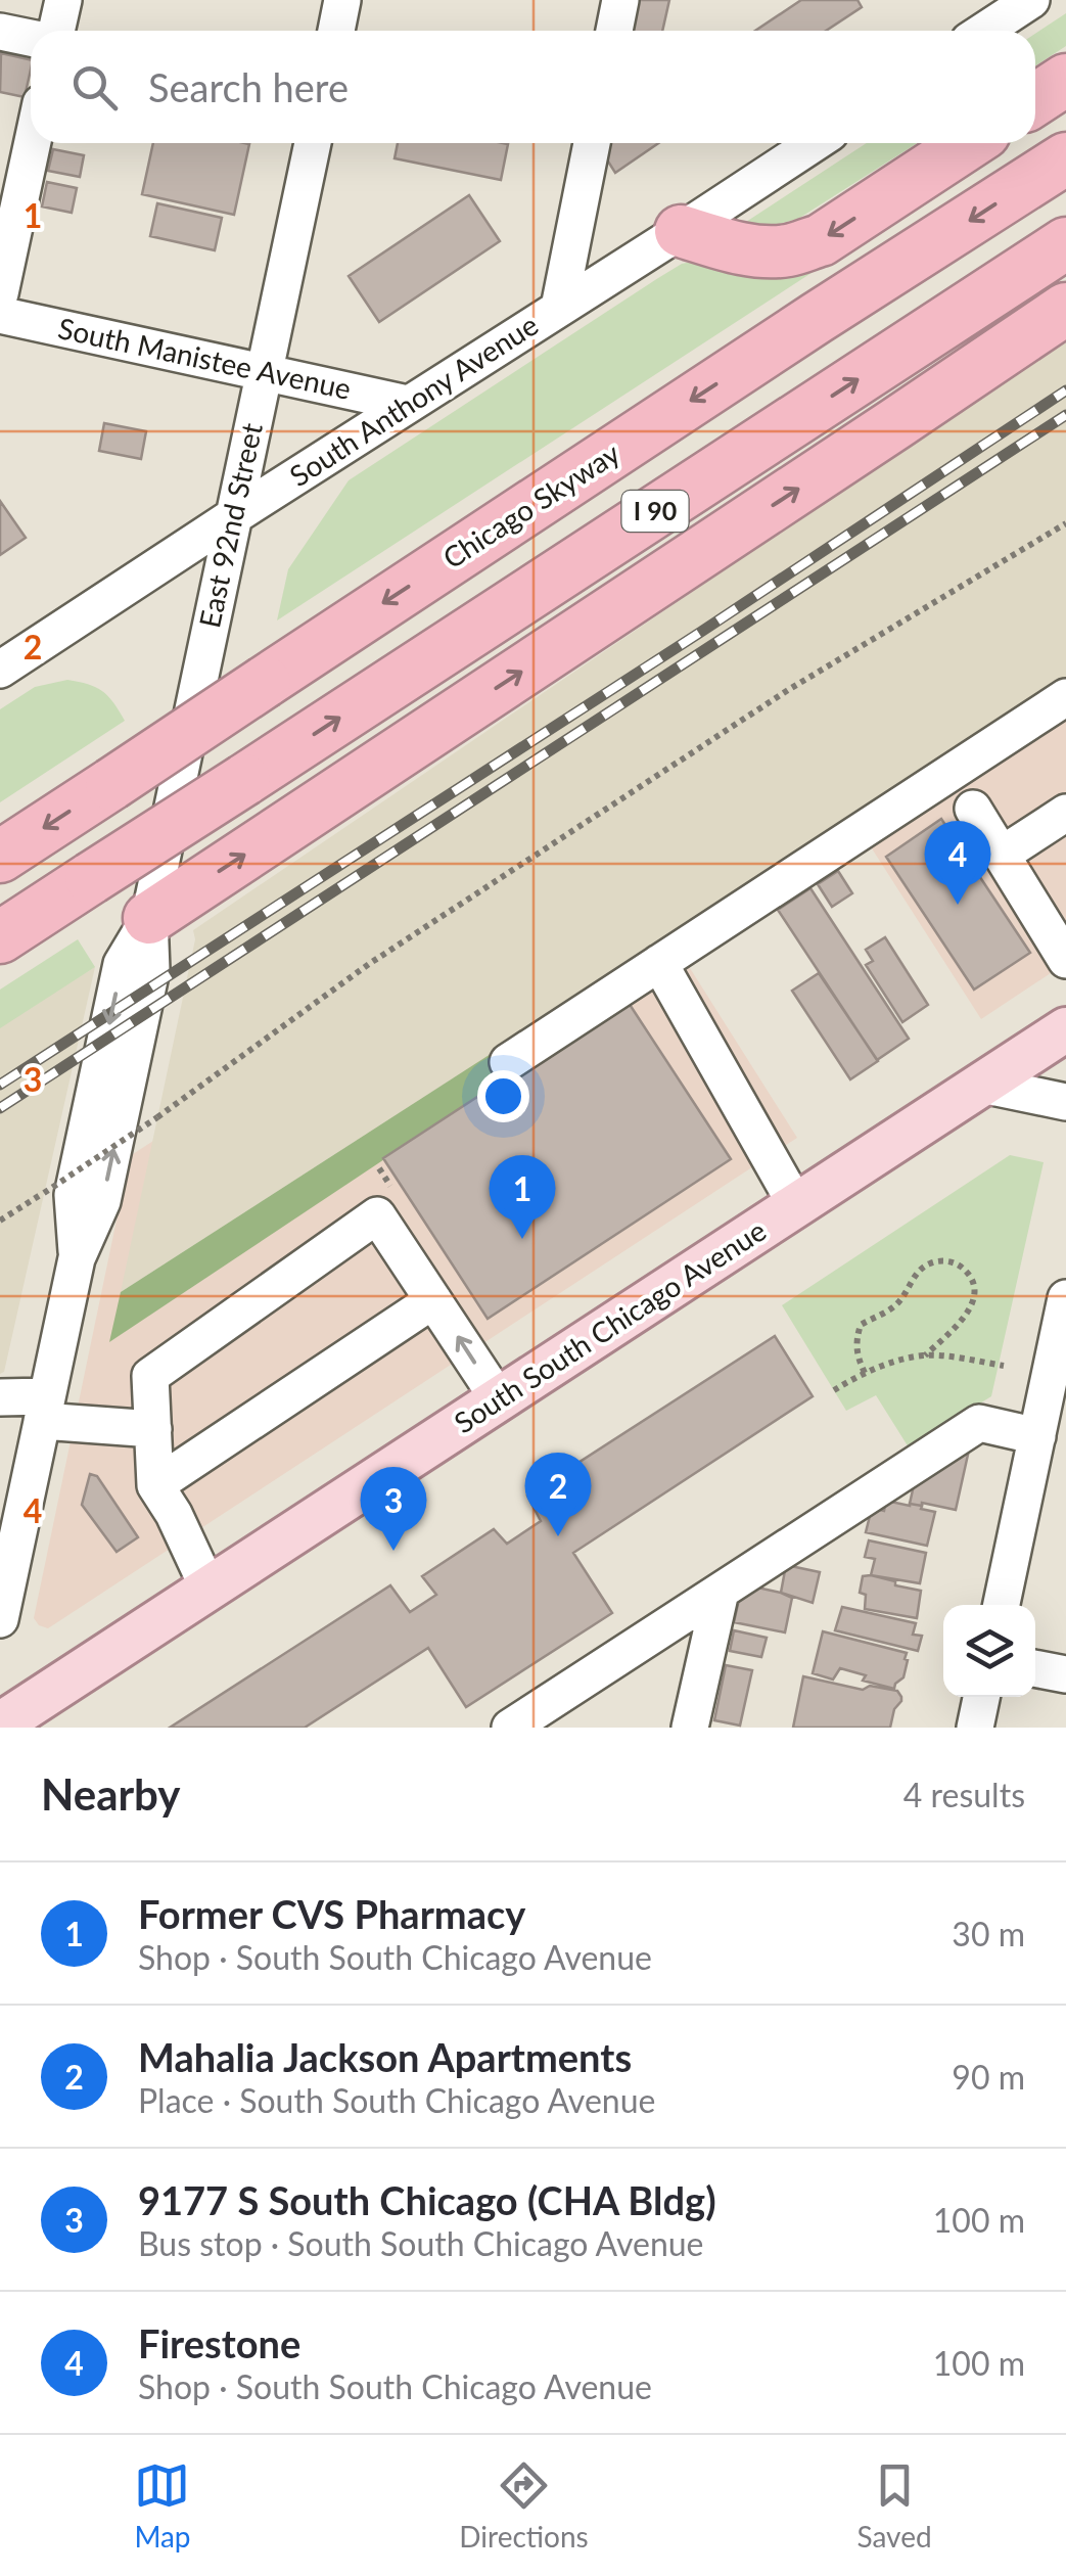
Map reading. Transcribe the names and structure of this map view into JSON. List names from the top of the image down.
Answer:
{
  "streets": {
    "highway": ["Chicago Skyway", "I 90"],
    "main road": ["South South Chicago Avenue"],
    "street": ["South Manistee Avenue", "South Anthony Avenue", "East 92nd Street"]
  },
  "crossings": [
    ["South Manistee Avenue", "South Anthony Avenue"],
    ["South Manistee Avenue", "East 92nd Street"],
    ["South Anthony Avenue", "East 92nd Street"]
  ],
  "page": {
    "search": "Search here",
    "pins": [
      "4",
      "1",
      "2",
      "3"
    ],
    "heading": ["Nearby", "4 results"],
    "list": [
      {
        "mark": "1",
        "name": "Former CVS Pharmacy",
        "note": "Shop · South South Chicago Avenue",
        "value": "30 m"
      },
      {
        "mark": "2",
        "name": "Mahalia Jackson Apartments",
        "note": "Place · South South Chicago Avenue",
        "value": "90 m"
      },
      {
        "mark": "3",
        "name": "9177 S South Chicago (CHA Bldg)",
        "note": "Bus stop · South South Chicago Avenue",
        "value": "100 m"
      },
      {
        "mark": "4",
        "name": "Firestone",
        "note": "Shop · South South Chicago Avenue",
        "value": "100 m"
      }
    ],
    "nav": ["Map", "Directions", "Saved"]
  },
  "grid": {
    "rows": [
      "1",
      "2",
      "3",
      "4"
    ]
  }
}
